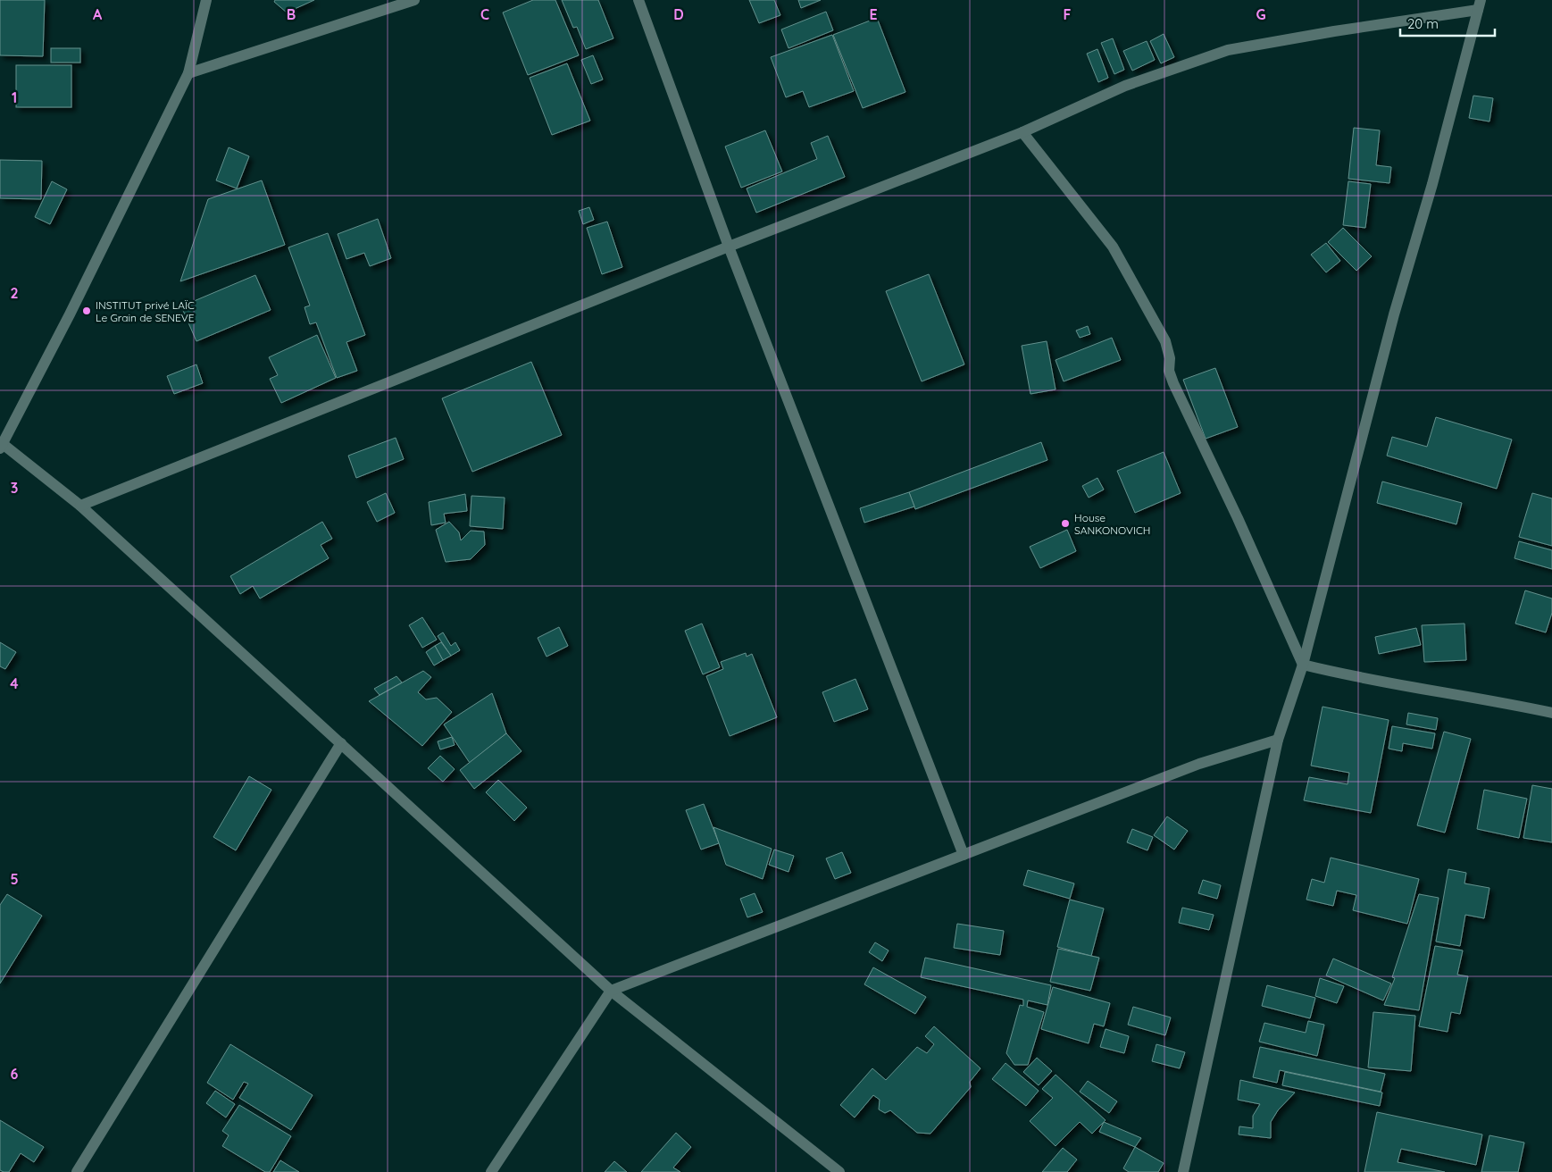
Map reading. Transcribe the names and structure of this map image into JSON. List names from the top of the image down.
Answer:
{
  "places": ["INSTITUT privé LAÏC Le Grain de SENEVE", "House SANKONOVICH"],
  "scale_bar": "20 m",
  "grid": {
    "columns": [
      "A",
      "B",
      "C",
      "D",
      "E",
      "F",
      "G"
    ],
    "rows": [
      "1",
      "2",
      "3",
      "4",
      "5",
      "6"
    ]
  }
}
